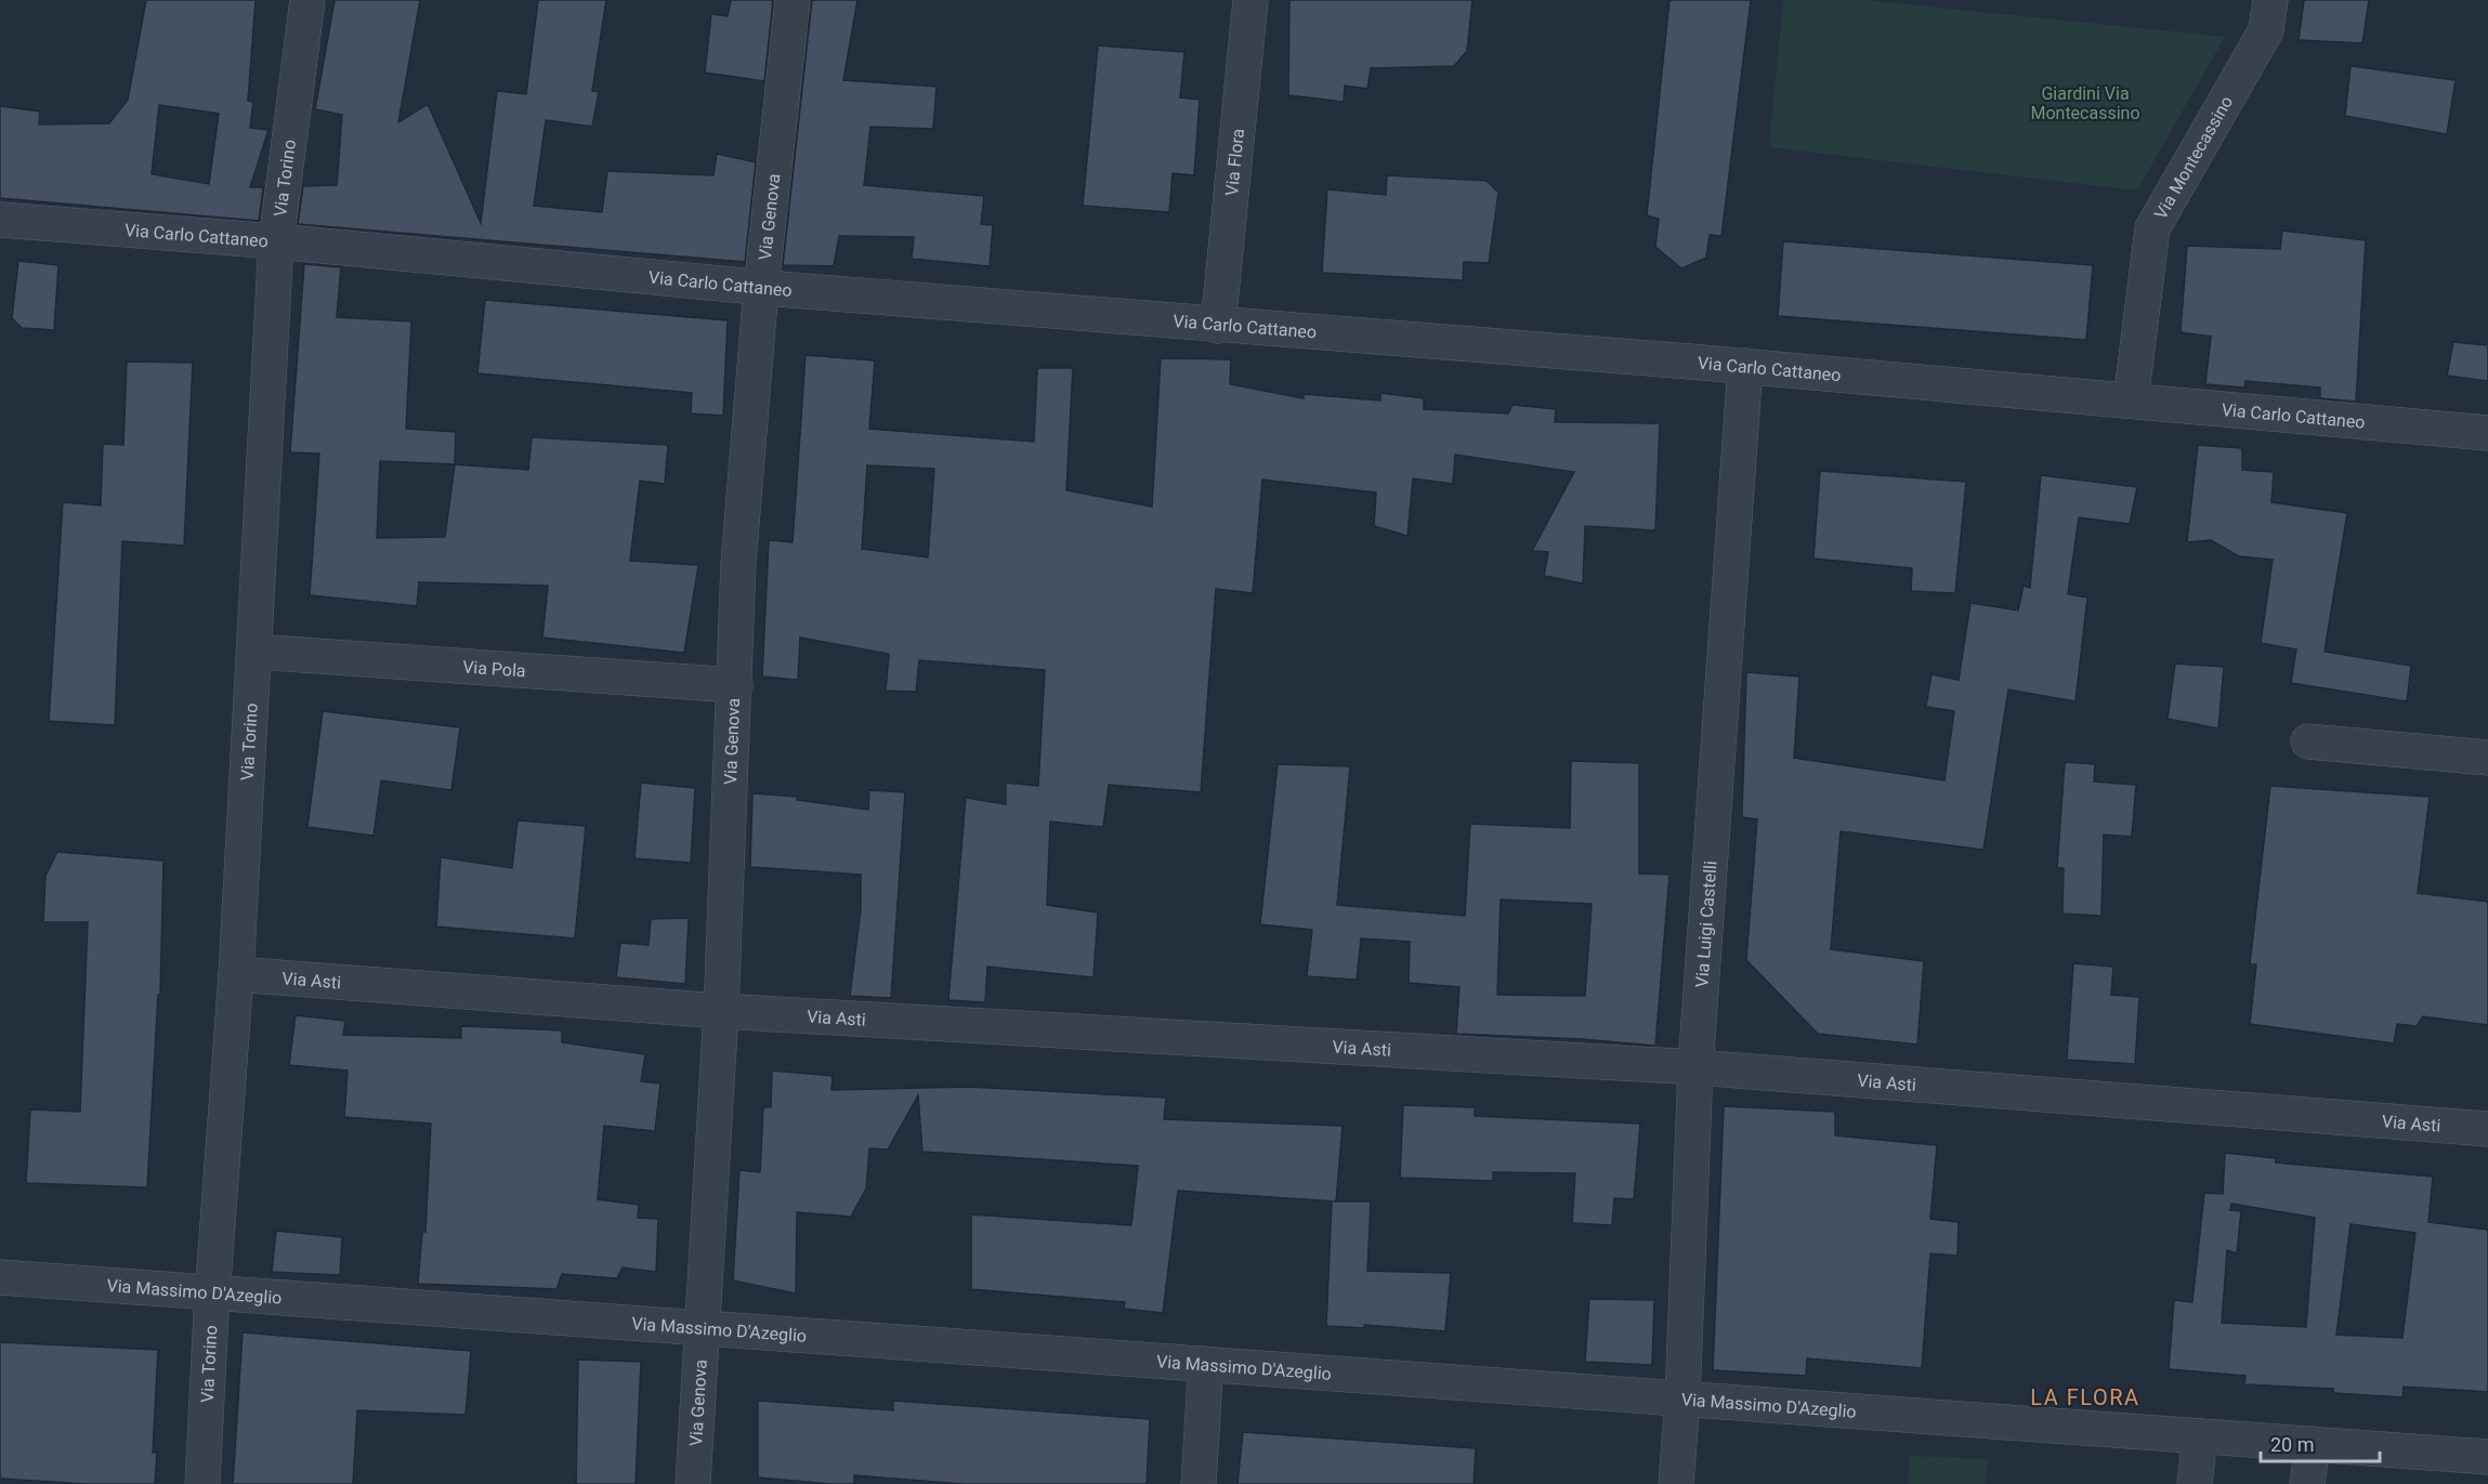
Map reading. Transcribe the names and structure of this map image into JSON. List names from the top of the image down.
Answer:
{
  "streets": {
    "street": [
      "Via Montecassino",
      "Via Flora",
      "Via Torino",
      "Via Genova",
      "Via Carlo Cattaneo",
      "Via Pola",
      "Via Luigi Castelli",
      "Via Asti",
      "Via Massimo D'Azeglio"
    ]
  },
  "crossings": [
    ["Via Montecassino", "Via Carlo Cattaneo"],
    ["Via Flora", "Via Carlo Cattaneo"],
    ["Via Torino", "Via Carlo Cattaneo"],
    ["Via Torino", "Via Pola"],
    ["Via Torino", "Via Asti"],
    ["Via Torino", "Via Massimo D'Azeglio"],
    ["Via Genova", "Via Carlo Cattaneo"],
    ["Via Genova", "Via Pola"],
    ["Via Genova", "Via Asti"],
    ["Via Genova", "Via Massimo D'Azeglio"],
    ["Via Carlo Cattaneo", "Via Luigi Castelli"],
    ["Via Luigi Castelli", "Via Asti"],
    ["Via Luigi Castelli", "Via Massimo D'Azeglio"]
  ],
  "districts": ["LA FLORA"],
  "parks": ["Giardini Via Montecassino"],
  "scale_bar": "20 m"
}
